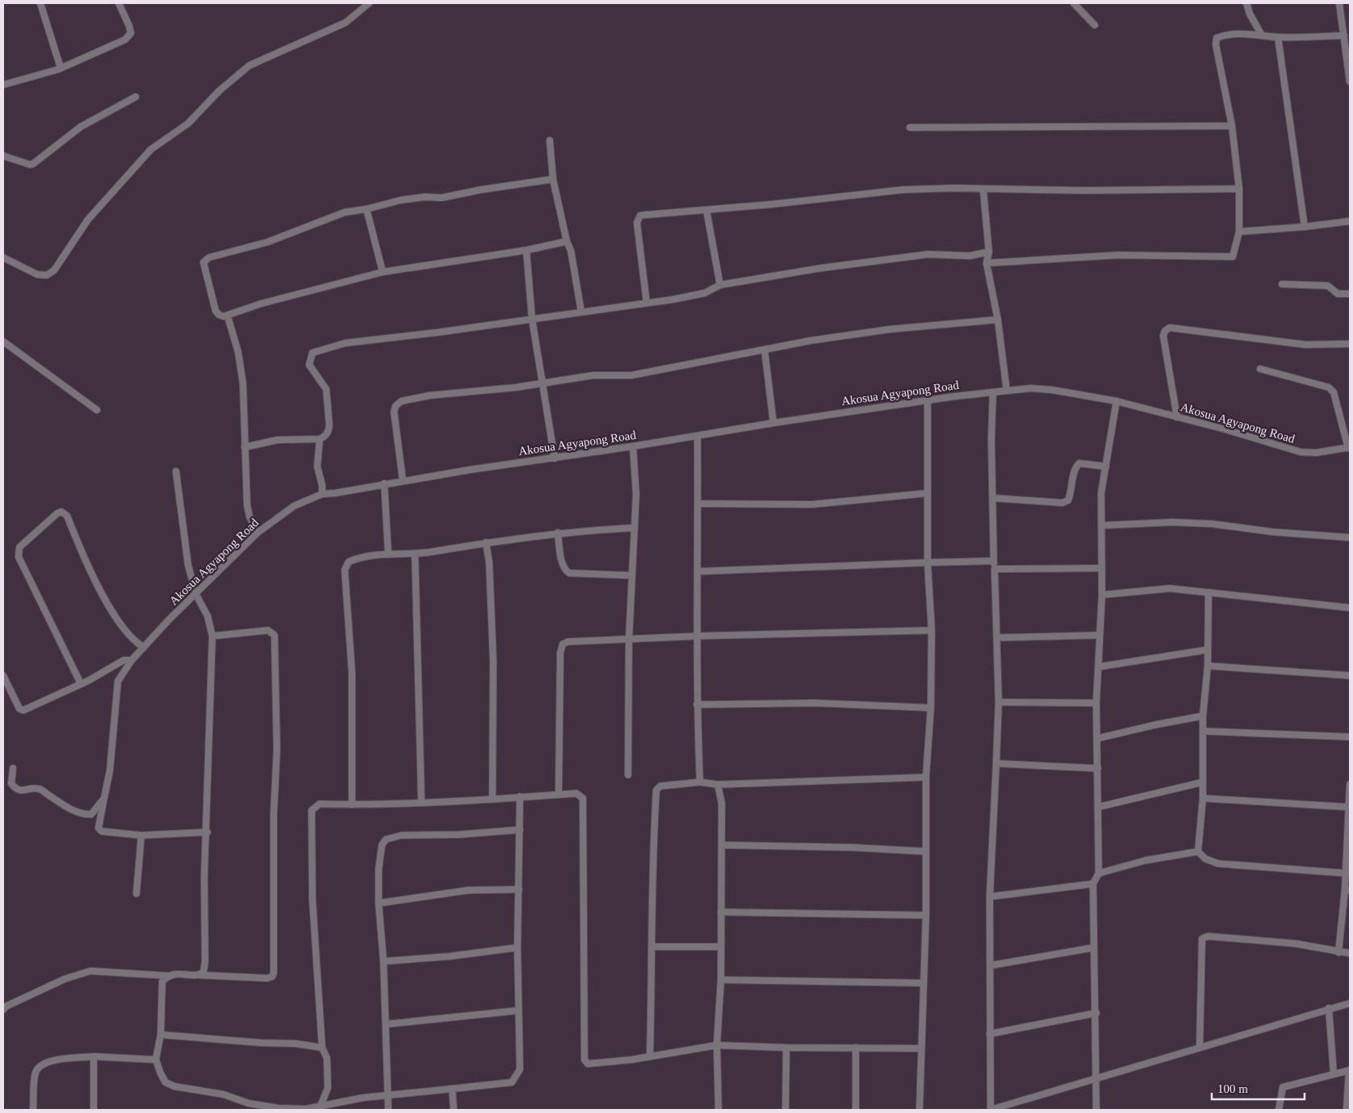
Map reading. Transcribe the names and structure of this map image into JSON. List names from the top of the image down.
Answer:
{
  "streets": {
    "street": ["Akosua Agyapong Road"]
  },
  "scale_bar": "100 m"
}
